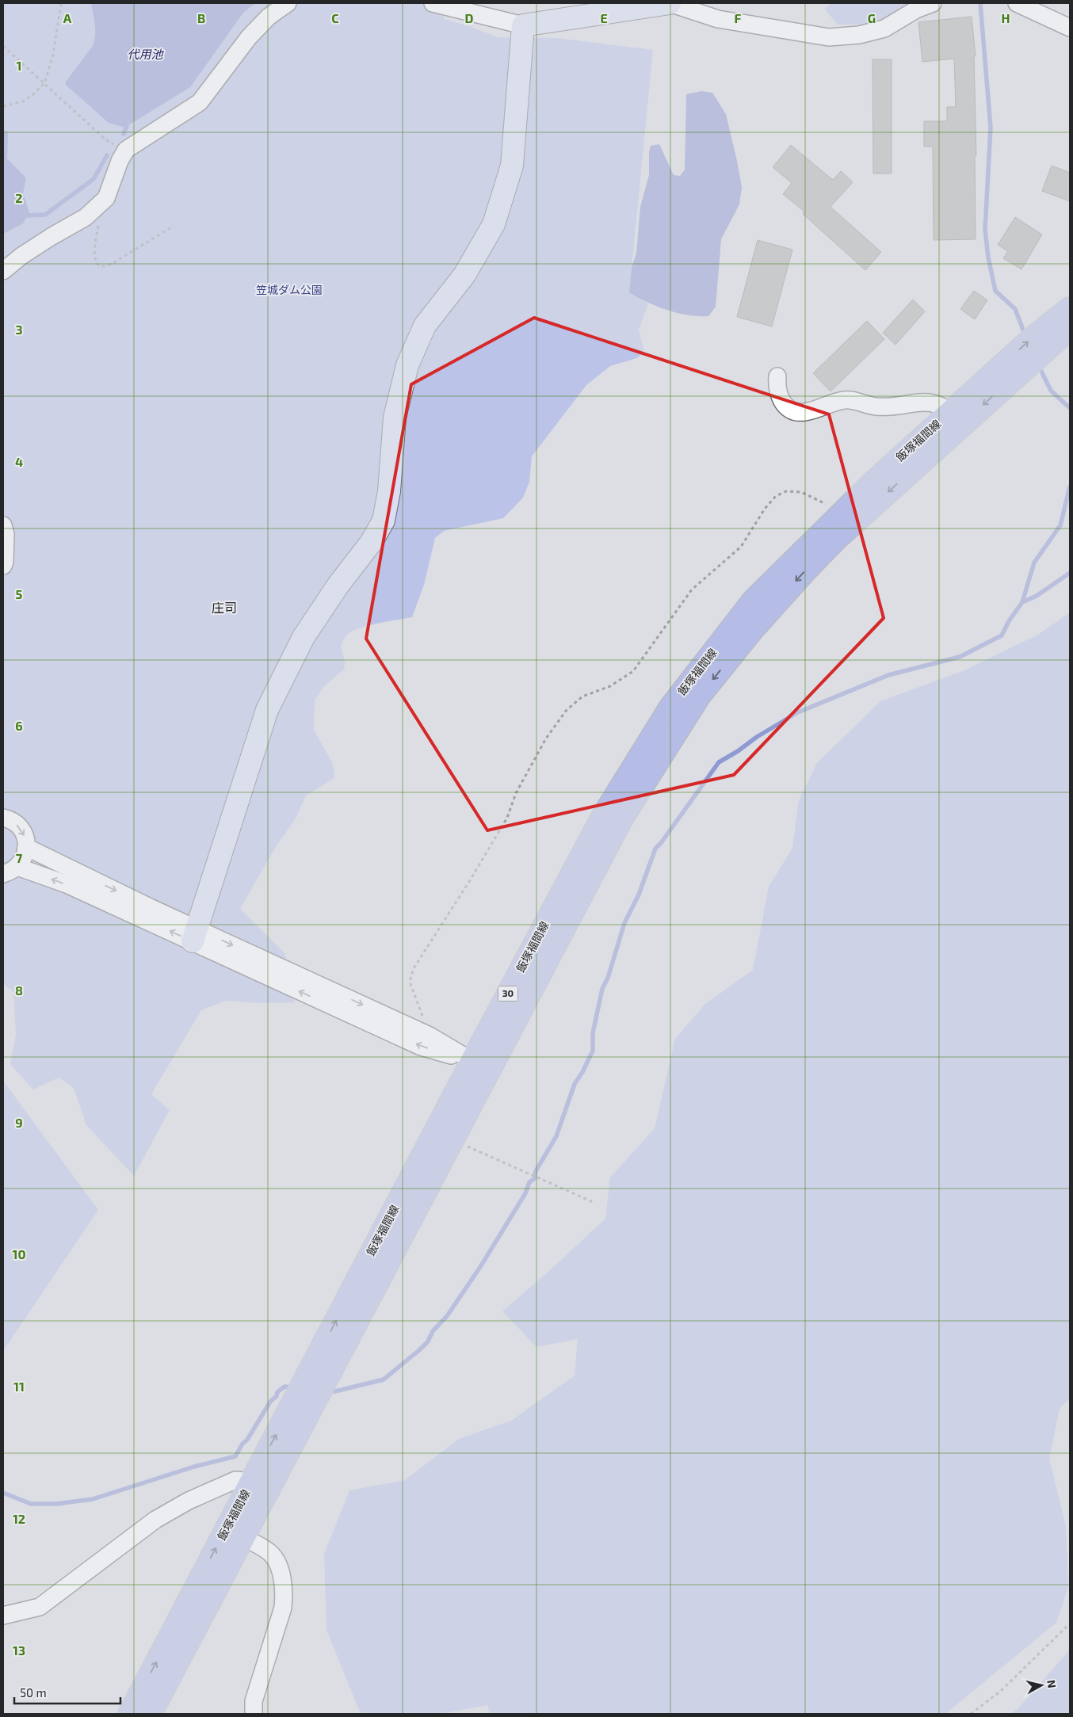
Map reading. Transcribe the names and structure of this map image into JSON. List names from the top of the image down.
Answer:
{
  "streets": {
    "main road": ["飯塚福間線", "30"]
  },
  "districts": ["庄司"],
  "water": ["代用池"],
  "parks": ["笠城ダム公園"],
  "scale_bar": "50 m",
  "north": "right",
  "grid": {
    "columns": [
      "A",
      "B",
      "C",
      "D",
      "E",
      "F",
      "G",
      "H"
    ],
    "rows": [
      "1",
      "2",
      "3",
      "4",
      "5",
      "6",
      "7",
      "8",
      "9",
      "10",
      "11",
      "12",
      "13"
    ]
  }
}
